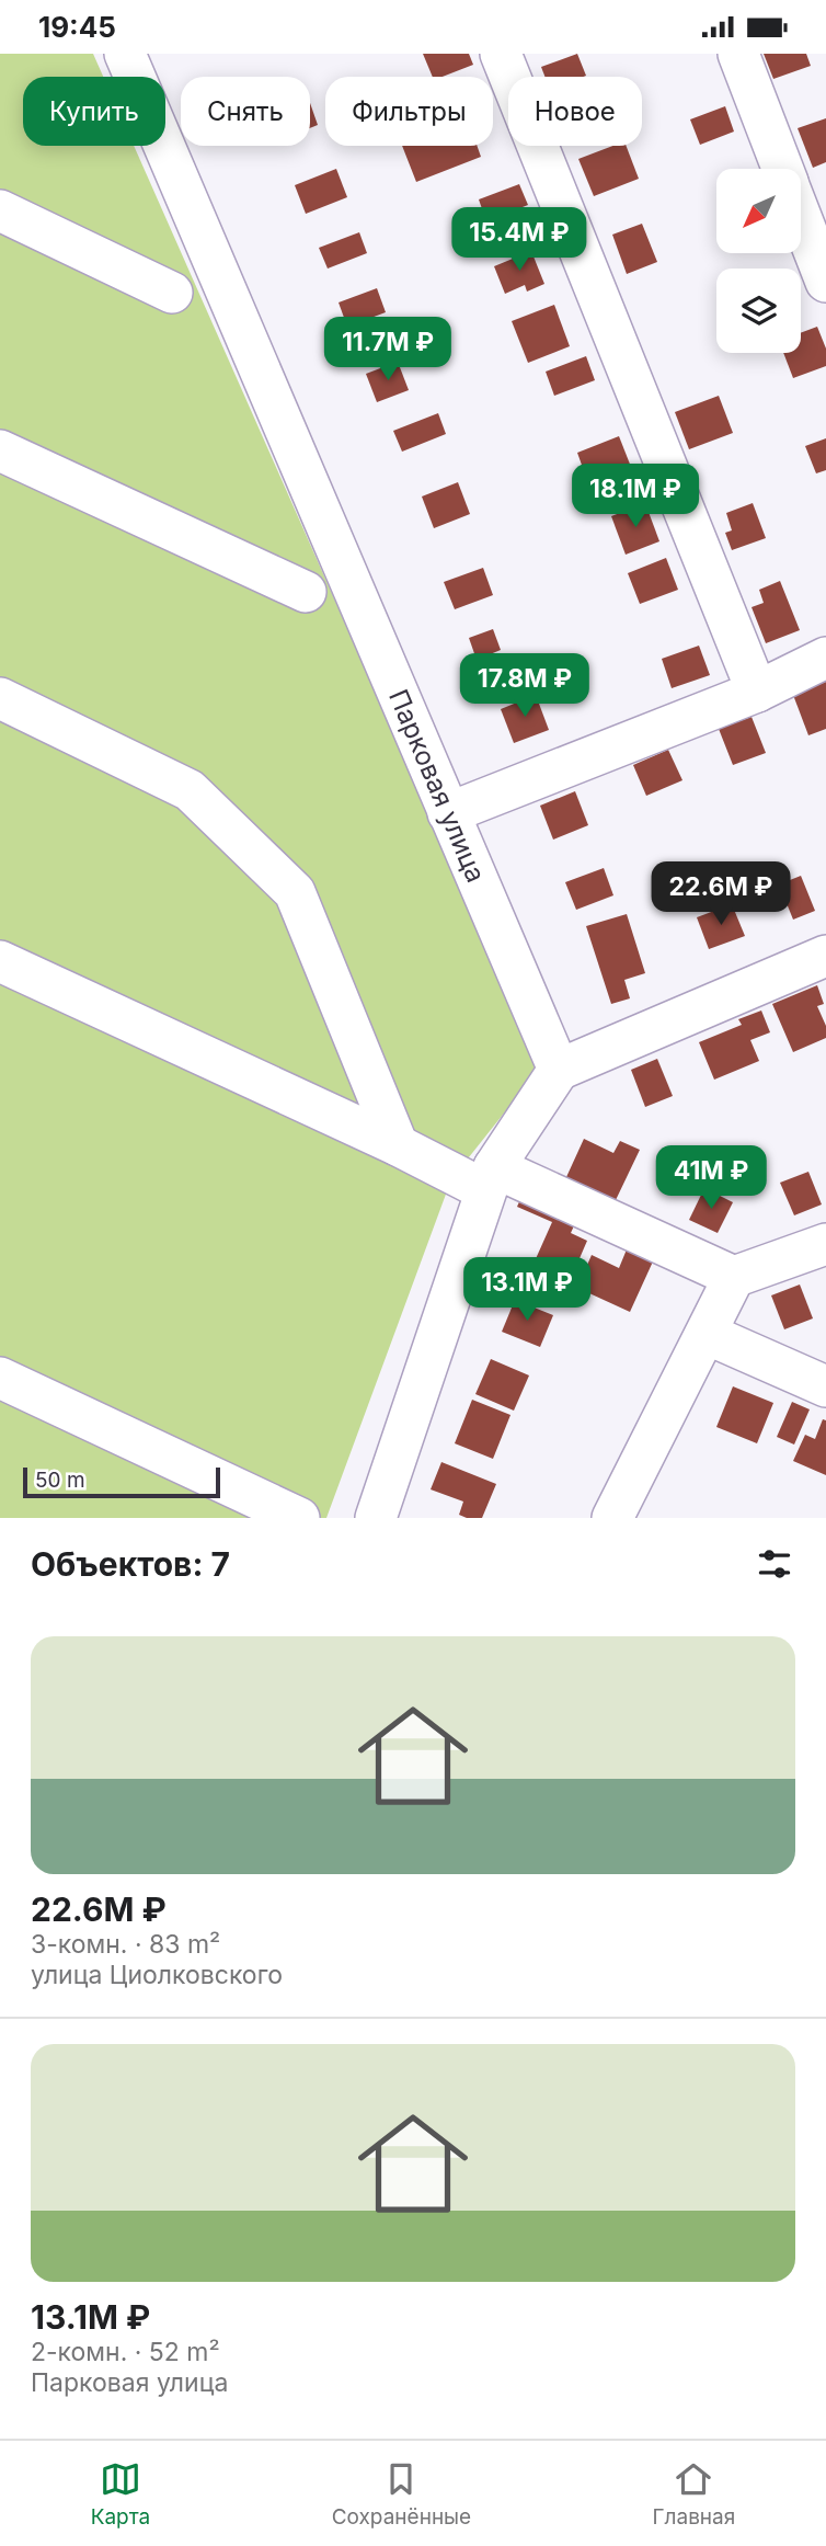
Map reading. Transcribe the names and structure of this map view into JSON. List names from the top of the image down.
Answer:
{
  "streets": {
    "street": ["Парковая улица"]
  },
  "scale_bar": "50 m",
  "north": "bottom left",
  "page": {
    "status": "19:45",
    "chip": [
      "Купить",
      "Снять",
      "Фильтры",
      "Новое"
    ],
    "price": [
      "15.4M ₽",
      "11.7M ₽",
      "18.1M ₽",
      "17.8M ₽",
      "22.6M ₽",
      "41M ₽",
      "13.1M ₽"
    ],
    "scale": "50 m",
    "heading": "Объектов: 7",
    "list": [
      {
        "name": "22.6M ₽",
        "note": "3-комн. · 83 m² · улица Циолковского"
      },
      {
        "name": "13.1M ₽",
        "note": "2-комн. · 52 m² · Парковая улица"
      }
    ],
    "tabs": ["Карта", "Сохранённые", "Главная"]
  }
}
